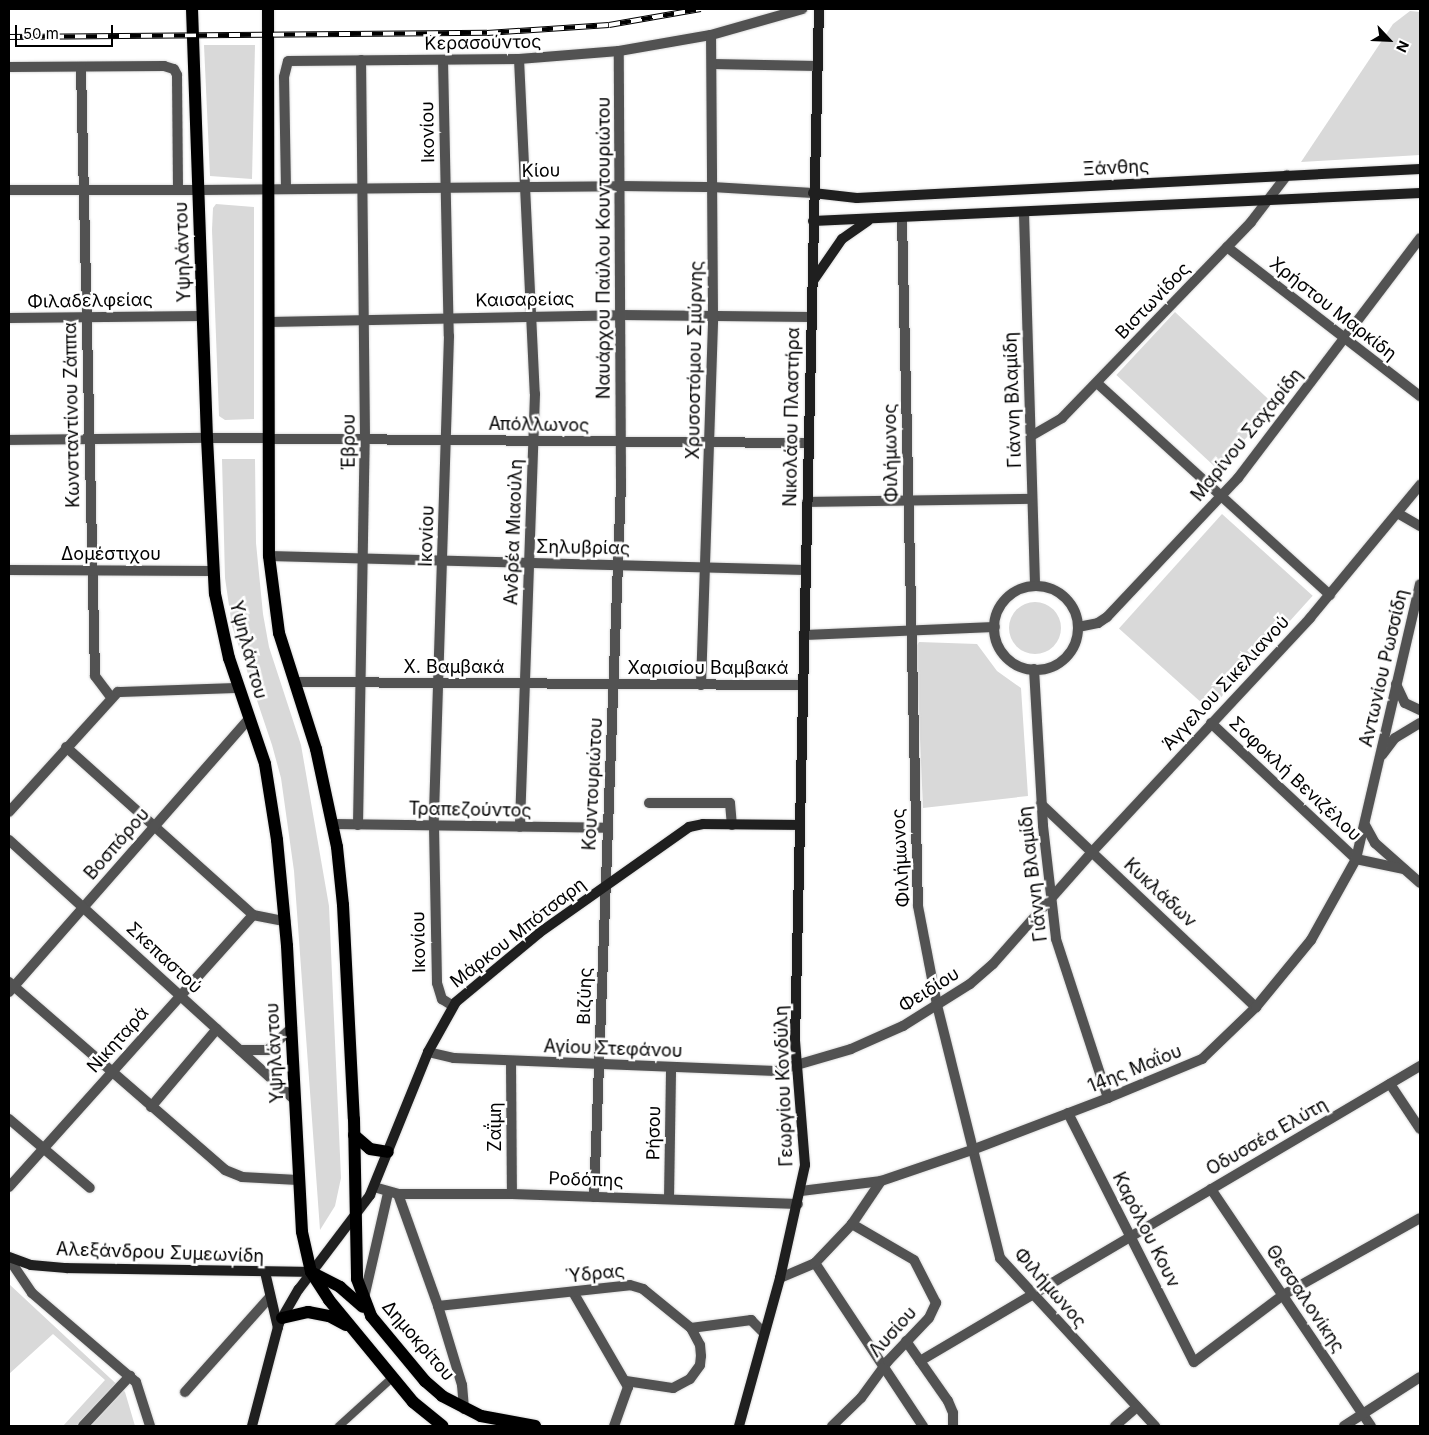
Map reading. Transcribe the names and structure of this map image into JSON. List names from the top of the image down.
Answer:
{
  "streets": {
    "main road": [
      "Ξάνθης",
      "Υψηλάντου",
      "Νικολάου Πλαστήρα",
      "Μάρκου Μπότσαρη",
      "Γεωργίου Κονδύλη",
      "Αλεξάνδρου Συμεωνίδη",
      "Δημοκρίτου"
    ],
    "street": [
      "Κερασούντος",
      "Ικονίου",
      "Κίου",
      "Ναυάρχου Παύλου Κουντουριώτου",
      "Καισαρείας",
      "Φιλαδελφείας",
      "Βιστωνίδος",
      "Χρήστου Μαρκίδη",
      "Χρυσοστόμου Σμύρνης",
      "Γιάννη Βλαμίδη",
      "Κωνσταντίνου Ζάππα",
      "Απόλλωνος",
      "Μαρίνου Σαχαρίδη",
      "Έβρου",
      "Φιλήμωνος",
      "Ανδρέα Μιαούλη",
      "Σηλυβρίας",
      "Δομέστιχου",
      "Χ. Βαμβακά",
      "Χαρισίου Βαμβακά",
      "Αντωνίου Ρωσσίδη",
      "Άγγελου Σικελιανού",
      "Σοφοκλή Βενιζέλου",
      "Κουντουριώτου",
      "Τραπεζούντος",
      "Βοσπόρου",
      "Κυκλάδων",
      "Σκεπαστού",
      "Φειδίου",
      "Βιζύης",
      "Νικηταρά",
      "Αγίου Στεφάνου",
      "14ης Μαΐου",
      "Ζαΐμη",
      "Ρήσου",
      "Οδυσσέα Ελύτη",
      "Ροδόπης",
      "Καρόλου Κουν",
      "Ύδρας",
      "Θεσσαλονίκης",
      "Λυσίου"
    ]
  },
  "crossings": [
    ["Κερασούντος", "Ικονίου"],
    ["Κερασούντος", "Κίου"],
    ["Κερασούντος", "Ναυάρχου Παύλου Κουντουριώτου"],
    ["Κερασούντος", "Χρυσοστόμου Σμύρνης"],
    ["Κερασούντος", "Έβρου"],
    ["Κερασούντος", "Ανδρέα Μιαούλη"],
    ["Ικονίου", "Κίου"],
    ["Ικονίου", "Καισαρείας"],
    ["Ικονίου", "Απόλλωνος"],
    ["Ικονίου", "Σηλυβρίας"],
    ["Ικονίου", "Χ. Βαμβακά"],
    ["Ικονίου", "Τραπεζούντος"],
    ["Ικονίου", "Μάρκου Μπότσαρη"],
    ["Ξάνθης", "Κίου"],
    ["Ξάνθης", "Βιστωνίδος"],
    ["Ξάνθης", "Νικολάου Πλαστήρα"],
    ["Κίου", "Ναυάρχου Παύλου Κουντουριώτου"],
    ["Κίου", "Υψηλάντου"],
    ["Κίου", "Χρυσοστόμου Σμύρνης"],
    ["Κίου", "Κωνσταντίνου Ζάππα"],
    ["Κίου", "Νικολάου Πλαστήρα"],
    ["Κίου", "Έβρου"],
    ["Κίου", "Ανδρέα Μιαούλη"],
    ["Ναυάρχου Παύλου Κουντουριώτου", "Καισαρείας"],
    ["Ναυάρχου Παύλου Κουντουριώτου", "Απόλλωνος"],
    ["Ναυάρχου Παύλου Κουντουριώτου", "Σηλυβρίας"],
    ["Ναυάρχου Παύλου Κουντουριώτου", "Χ. Βαμβακά"],
    ["Ναυάρχου Παύλου Κουντουριώτου", "Χαρισίου Βαμβακά"],
    ["Ναυάρχου Παύλου Κουντουριώτου", "Κουντουριώτου"],
    ["Υψηλάντου", "Καισαρείας"],
    ["Υψηλάντου", "Φιλαδελφείας"],
    ["Υψηλάντου", "Απόλλωνος"],
    ["Υψηλάντου", "Σηλυβρίας"],
    ["Υψηλάντου", "Δομέστιχου"],
    ["Υψηλάντου", "Χ. Βαμβακά"],
    ["Υψηλάντου", "Τραπεζούντος"],
    ["Υψηλάντου", "Βοσπόρου"],
    ["Υψηλάντου", "Μάρκου Μπότσαρη"],
    ["Υψηλάντου", "Σκεπαστού"],
    ["Υψηλάντου", "Αλεξάνδρου Συμεωνίδη"],
    ["Υψηλάντου", "Δημοκρίτου"],
    ["Καισαρείας", "Χρυσοστόμου Σμύρνης"],
    ["Καισαρείας", "Νικολάου Πλαστήρα"],
    ["Καισαρείας", "Έβρου"],
    ["Καισαρείας", "Ανδρέα Μιαούλη"],
    ["Φιλαδελφείας", "Κωνσταντίνου Ζάππα"],
    ["Βιστωνίδος", "Χρήστου Μαρκίδη"],
    ["Βιστωνίδος", "Γιάννη Βλαμίδη"],
    ["Χρήστου Μαρκίδη", "Μαρίνου Σαχαρίδη"],
    ["Χρυσοστόμου Σμύρνης", "Απόλλωνος"],
    ["Χρυσοστόμου Σμύρνης", "Σηλυβρίας"],
    ["Χρυσοστόμου Σμύρνης", "Χαρισίου Βαμβακά"],
    ["Γιάννη Βλαμίδη", "Μαρίνου Σαχαρίδη"],
    ["Γιάννη Βλαμίδη", "Άγγελου Σικελιανού"],
    ["Γιάννη Βλαμίδη", "Κυκλάδων"],
    ["Γιάννη Βλαμίδη", "Φειδίου"],
    ["Γιάννη Βλαμίδη", "14ης Μαΐου"],
    ["Κωνσταντίνου Ζάππα", "Απόλλωνος"],
    ["Κωνσταντίνου Ζάππα", "Δομέστιχου"],
    ["Νικολάου Πλαστήρα", "Απόλλωνος"],
    ["Νικολάου Πλαστήρα", "Σηλυβρίας"],
    ["Νικολάου Πλαστήρα", "Χαρισίου Βαμβακά"],
    ["Νικολάου Πλαστήρα", "Μάρκου Μπότσαρη"],
    ["Νικολάου Πλαστήρα", "Γεωργίου Κονδύλη"],
    ["Απόλλωνος", "Έβρου"],
    ["Απόλλωνος", "Ανδρέα Μιαούλη"],
    ["Έβρου", "Σηλυβρίας"],
    ["Έβρου", "Χ. Βαμβακά"],
    ["Έβρου", "Τραπεζούντος"],
    ["Φιλήμωνος", "Φειδίου"],
    ["Φιλήμωνος", "14ης Μαΐου"],
    ["Φιλήμωνος", "Οδυσσέα Ελύτη"],
    ["Ανδρέα Μιαούλη", "Σηλυβρίας"],
    ["Ανδρέα Μιαούλη", "Χ. Βαμβακά"],
    ["Ανδρέα Μιαούλη", "Τραπεζούντος"],
    ["Χ. Βαμβακά", "Χαρισίου Βαμβακά"],
    ["Χ. Βαμβακά", "Κουντουριώτου"],
    ["Χαρισίου Βαμβακά", "Κουντουριώτου"],
    ["Αντωνίου Ρωσσίδη", "14ης Μαΐου"],
    ["Άγγελου Σικελιανού", "Σοφοκλή Βενιζέλου"],
    ["Άγγελου Σικελιανού", "Κυκλάδων"],
    ["Άγγελου Σικελιανού", "Φειδίου"],
    ["Σοφοκλή Βενιζέλου", "14ης Μαΐου"],
    ["Κουντουριώτου", "Τραπεζούντος"],
    ["Κουντουριώτου", "Μάρκου Μπότσαρη"],
    ["Κουντουριώτου", "Βιζύης"],
    ["Βοσπόρου", "Σκεπαστού"],
    ["Κυκλάδων", "14ης Μαΐου"],
    ["Μάρκου Μπότσαρη", "Βιζύης"],
    ["Μάρκου Μπότσαρη", "Αγίου Στεφάνου"],
    ["Μάρκου Μπότσαρη", "Γεωργίου Κονδύλη"],
    ["Μάρκου Μπότσαρη", "Ροδόπης"],
    ["Μάρκου Μπότσαρη", "Αλεξάνδρου Συμεωνίδη"],
    ["Μάρκου Μπότσαρη", "Δημοκρίτου"],
    ["Σκεπαστού", "Νικηταρά"],
    ["Φειδίου", "Αγίου Στεφάνου"],
    ["Φειδίου", "Γεωργίου Κονδύλη"],
    ["Βιζύης", "Αγίου Στεφάνου"],
    ["Βιζύης", "Ροδόπης"],
    ["Αγίου Στεφάνου", "Γεωργίου Κονδύλη"],
    ["Αγίου Στεφάνου", "Ζαΐμη"],
    ["Αγίου Στεφάνου", "Ρήσου"],
    ["14ης Μαΐου", "Γεωργίου Κονδύλη"],
    ["14ης Μαΐου", "Καρόλου Κουν"],
    ["Γεωργίου Κονδύλη", "Ροδόπης"],
    ["Ζαΐμη", "Ροδόπης"],
    ["Ρήσου", "Ροδόπης"],
    ["Οδυσσέα Ελύτη", "Καρόλου Κουν"],
    ["Οδυσσέα Ελύτη", "Θεσσαλονίκης"],
    ["Ροδόπης", "Δημοκρίτου"],
    ["Καρόλου Κουν", "Θεσσαλονίκης"]
  ],
  "scale_bar": "50 m",
  "north": "bottom right"
}
